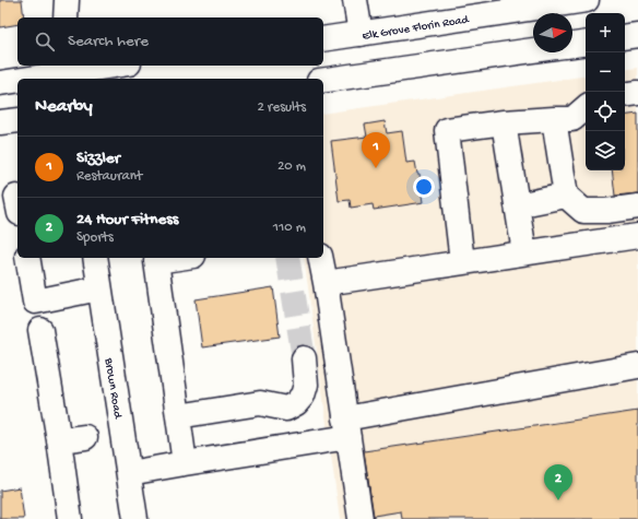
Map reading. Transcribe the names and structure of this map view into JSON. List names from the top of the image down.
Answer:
{
  "streets": {
    "main road": ["Elk Grove Florin Road", "Brown Road"]
  },
  "north": "right",
  "page": {
    "map_buttons": ["+", "−"],
    "search": "Search here",
    "heading": ["Nearby", "2 results"],
    "pins": ["1", "2"],
    "list": [
      {
        "mark": "1",
        "name": "Sizzler",
        "note": "Restaurant",
        "value": "20 m"
      },
      {
        "mark": "2",
        "name": "24 Hour Fitness",
        "note": "Sports",
        "value": "110 m"
      }
    ]
  }
}
